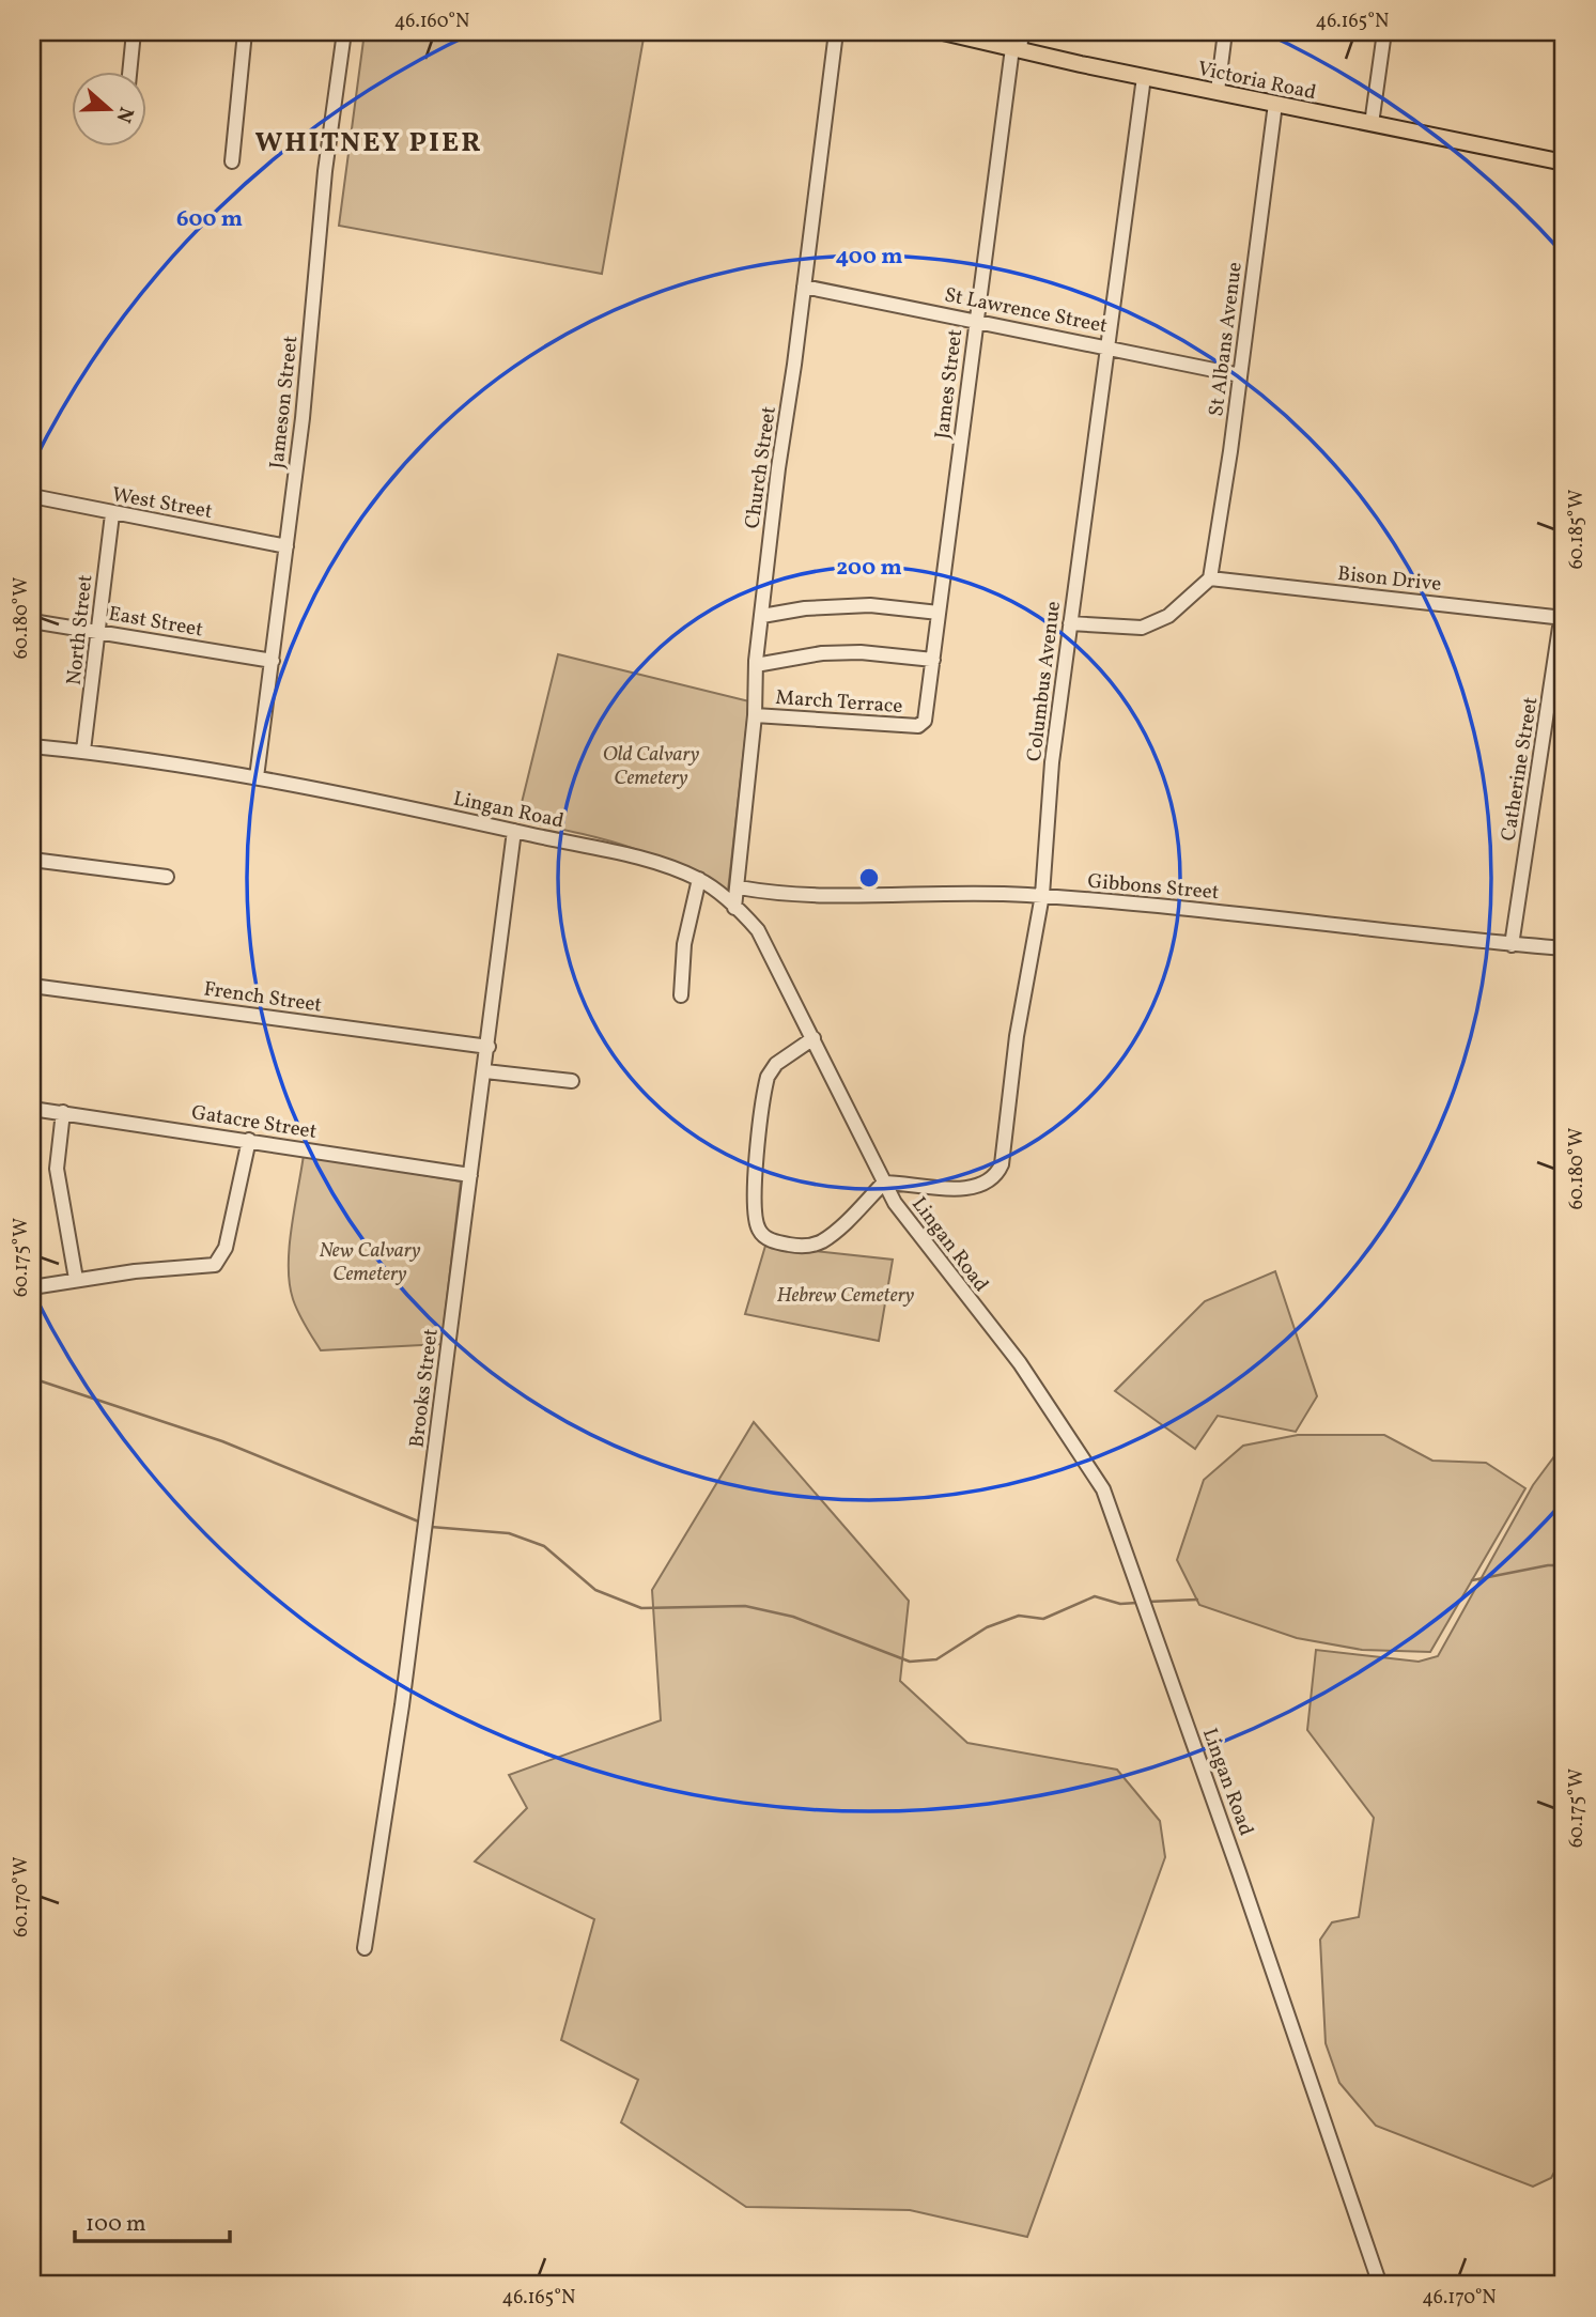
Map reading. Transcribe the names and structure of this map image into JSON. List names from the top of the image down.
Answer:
{
  "streets": {
    "main road": ["Victoria Road"],
    "street": [
      "St Lawrence Street",
      "St Albans Avenue",
      "James Street",
      "Jameson Street",
      "Church Street",
      "West Street",
      "Bison Drive",
      "East Street",
      "North Street",
      "Columbus Avenue",
      "March Terrace",
      "Catherine Street",
      "Lingan Road",
      "Gibbons Street",
      "French Street",
      "Gatacre Street",
      "Brooks Street"
    ]
  },
  "crossings": [
    ["Victoria Road", "St Albans Avenue"],
    ["Victoria Road", "James Street"],
    ["Victoria Road", "Columbus Avenue"],
    ["St Lawrence Street", "St Albans Avenue"],
    ["St Lawrence Street", "James Street"],
    ["St Lawrence Street", "Church Street"],
    ["St Lawrence Street", "Columbus Avenue"],
    ["St Albans Avenue", "Bison Drive"],
    ["James Street", "March Terrace"],
    ["Jameson Street", "West Street"],
    ["Jameson Street", "East Street"],
    ["Jameson Street", "Lingan Road"],
    ["Church Street", "March Terrace"],
    ["Church Street", "Lingan Road"],
    ["Church Street", "Gibbons Street"],
    ["West Street", "North Street"],
    ["Bison Drive", "Catherine Street"],
    ["East Street", "North Street"],
    ["North Street", "Lingan Road"],
    ["Columbus Avenue", "Lingan Road"],
    ["Columbus Avenue", "Gibbons Street"],
    ["Catherine Street", "Gibbons Street"],
    ["Lingan Road", "Brooks Street"],
    ["French Street", "Brooks Street"],
    ["Gatacre Street", "Brooks Street"]
  ],
  "districts": ["WHITNEY PIER"],
  "parks": ["Old Calvary Cemetery", "New Calvary Cemetery", "Hebrew Cemetery"],
  "scale_bar": "100 m",
  "north": "right",
  "coordinates": [
    "46.160°N",
    "46.165°N",
    "60.185°W",
    "60.180°W",
    "60.175°W",
    "60.170°W",
    "46.170°N"
  ],
  "rings": ["600 m", "400 m", "200 m"]
}
